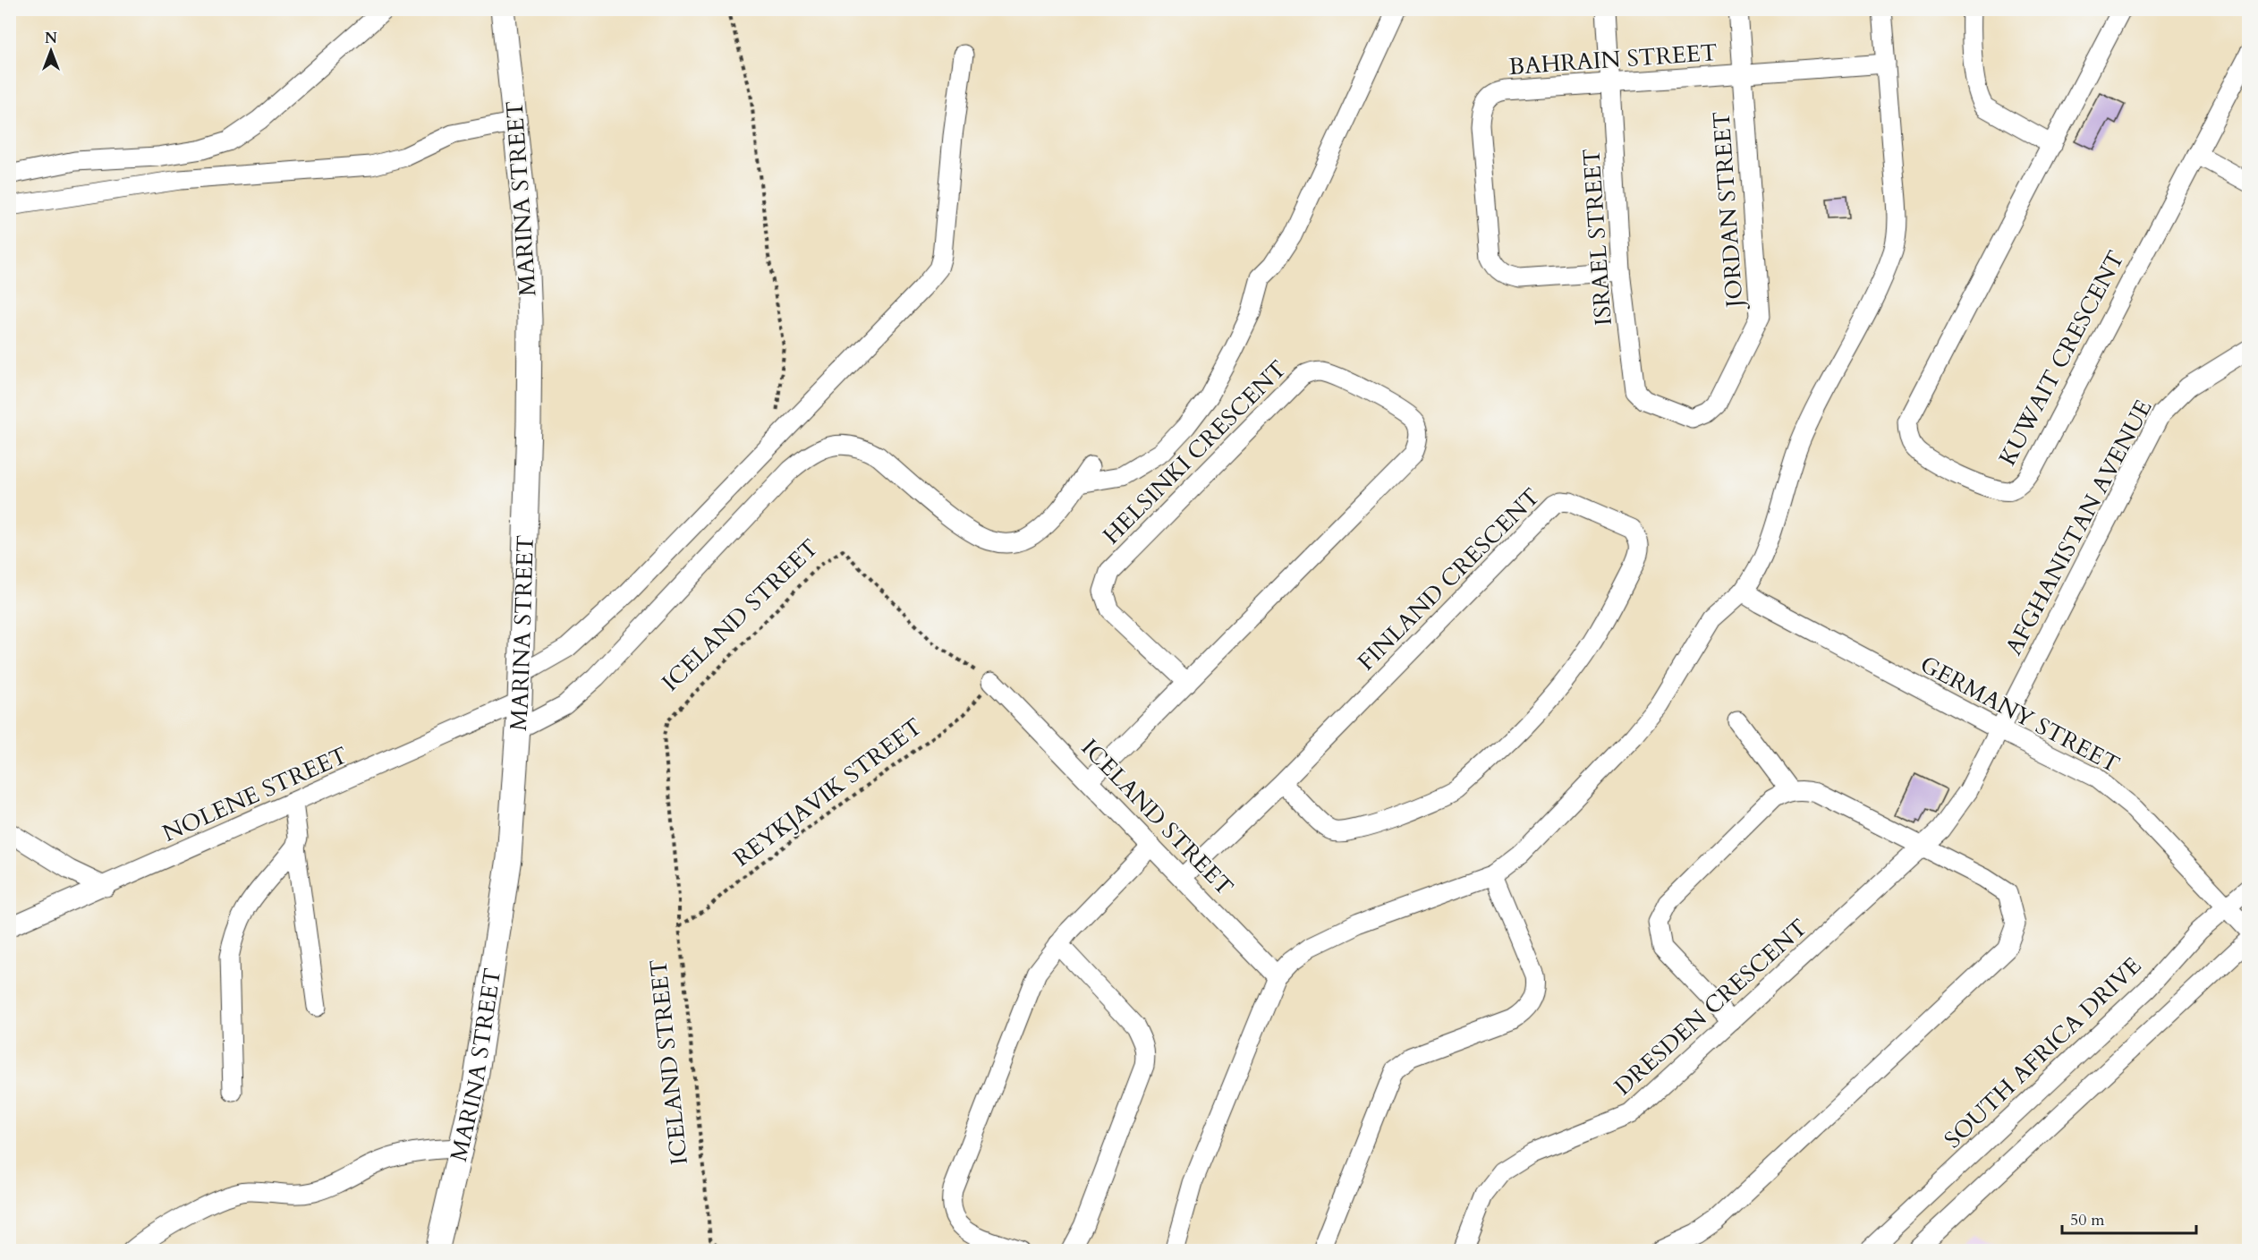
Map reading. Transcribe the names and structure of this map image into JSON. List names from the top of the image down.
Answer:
{
  "streets": {
    "main road": ["MARINA STREET"],
    "street": [
      "BAHRAIN STREET",
      "JORDAN STREET",
      "ISRAEL STREET",
      "KUWAIT CRESCENT",
      "HELSINKI CRESCENT",
      "AFGHANISTAN AVENUE",
      "FINLAND CRESCENT",
      "ICELAND STREET",
      "GERMANY STREET",
      "NOLENE STREET",
      "DRESDEN CRESCENT",
      "SOUTH AFRICA DRIVE"
    ],
    "path": ["REYKJAVIK STREET"]
  },
  "crossings": [
    ["BAHRAIN STREET", "JORDAN STREET"],
    ["BAHRAIN STREET", "ISRAEL STREET"],
    ["MARINA STREET", "NOLENE STREET"],
    ["JORDAN STREET", "ISRAEL STREET"],
    ["HELSINKI CRESCENT", "ICELAND STREET"],
    ["AFGHANISTAN AVENUE", "GERMANY STREET"],
    ["AFGHANISTAN AVENUE", "DRESDEN CRESCENT"],
    ["FINLAND CRESCENT", "ICELAND STREET"],
    ["ICELAND STREET", "REYKJAVIK STREET"],
    ["GERMANY STREET", "DRESDEN CRESCENT"],
    ["GERMANY STREET", "SOUTH AFRICA DRIVE"]
  ],
  "scale_bar": "50 m",
  "north": "top"
}
